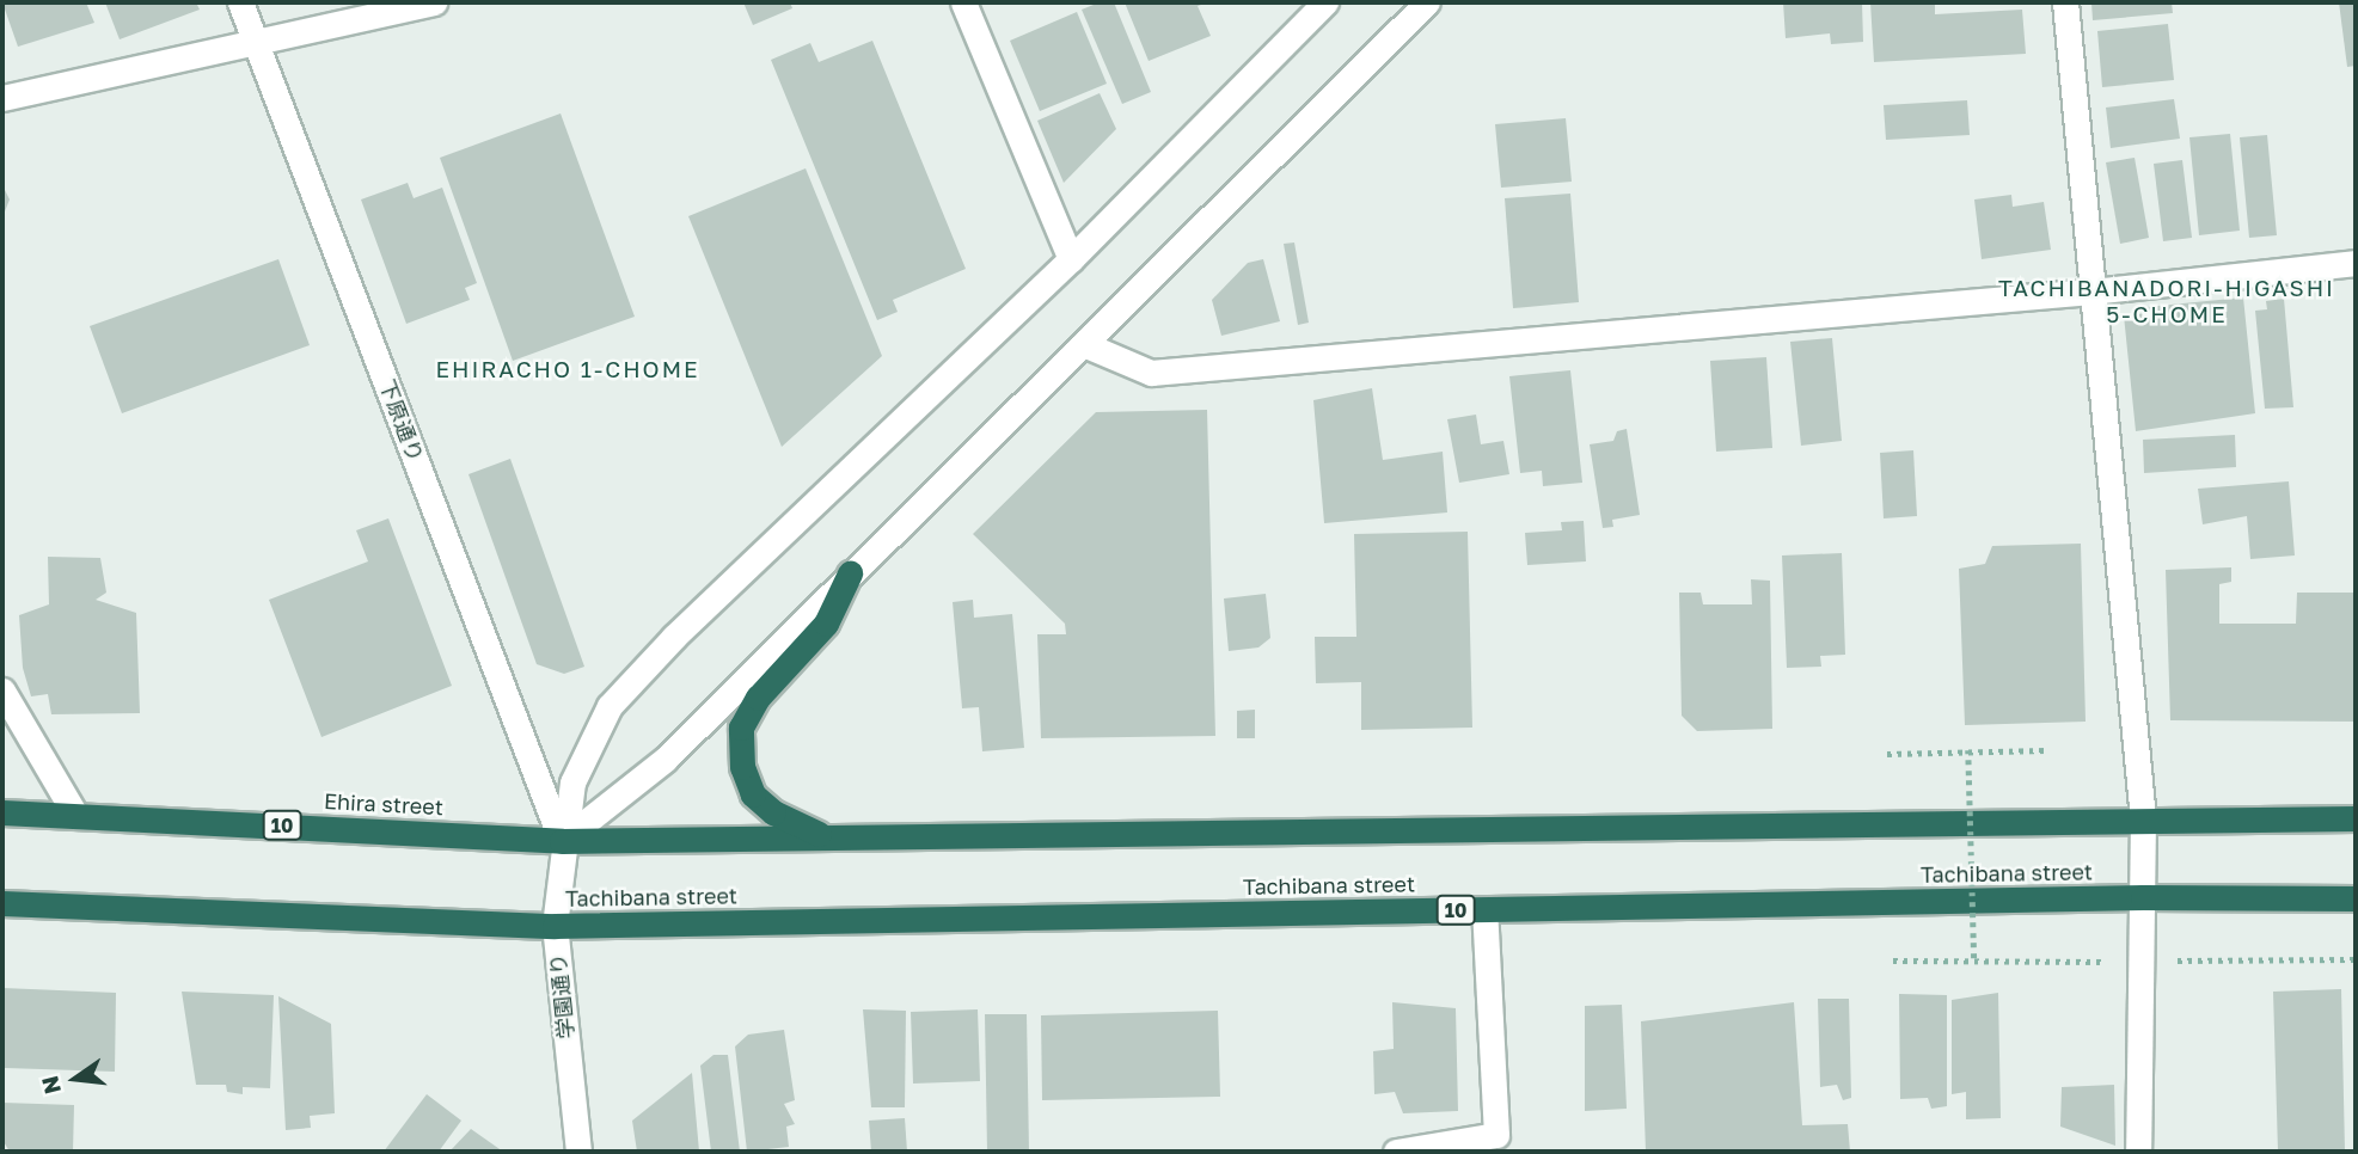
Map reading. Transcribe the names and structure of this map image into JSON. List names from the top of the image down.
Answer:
{
  "streets": {
    "highway": ["Ehira street", "10", "Tachibana street"],
    "street": ["下原通り", "学園通り"]
  },
  "crossings": [
    ["下原通り", "Ehira street"],
    ["下原通り", "10"],
    ["下原通り", "学園通り"],
    ["Ehira street", "10"],
    ["Ehira street", "学園通り"],
    ["10", "Tachibana street"],
    ["10", "学園通り"],
    ["Tachibana street", "学園通り"]
  ],
  "districts": ["TACHIBANADORI-HIGASHI 5-CHOME", "EHIRACHO 1-CHOME"],
  "north": "left"
}
